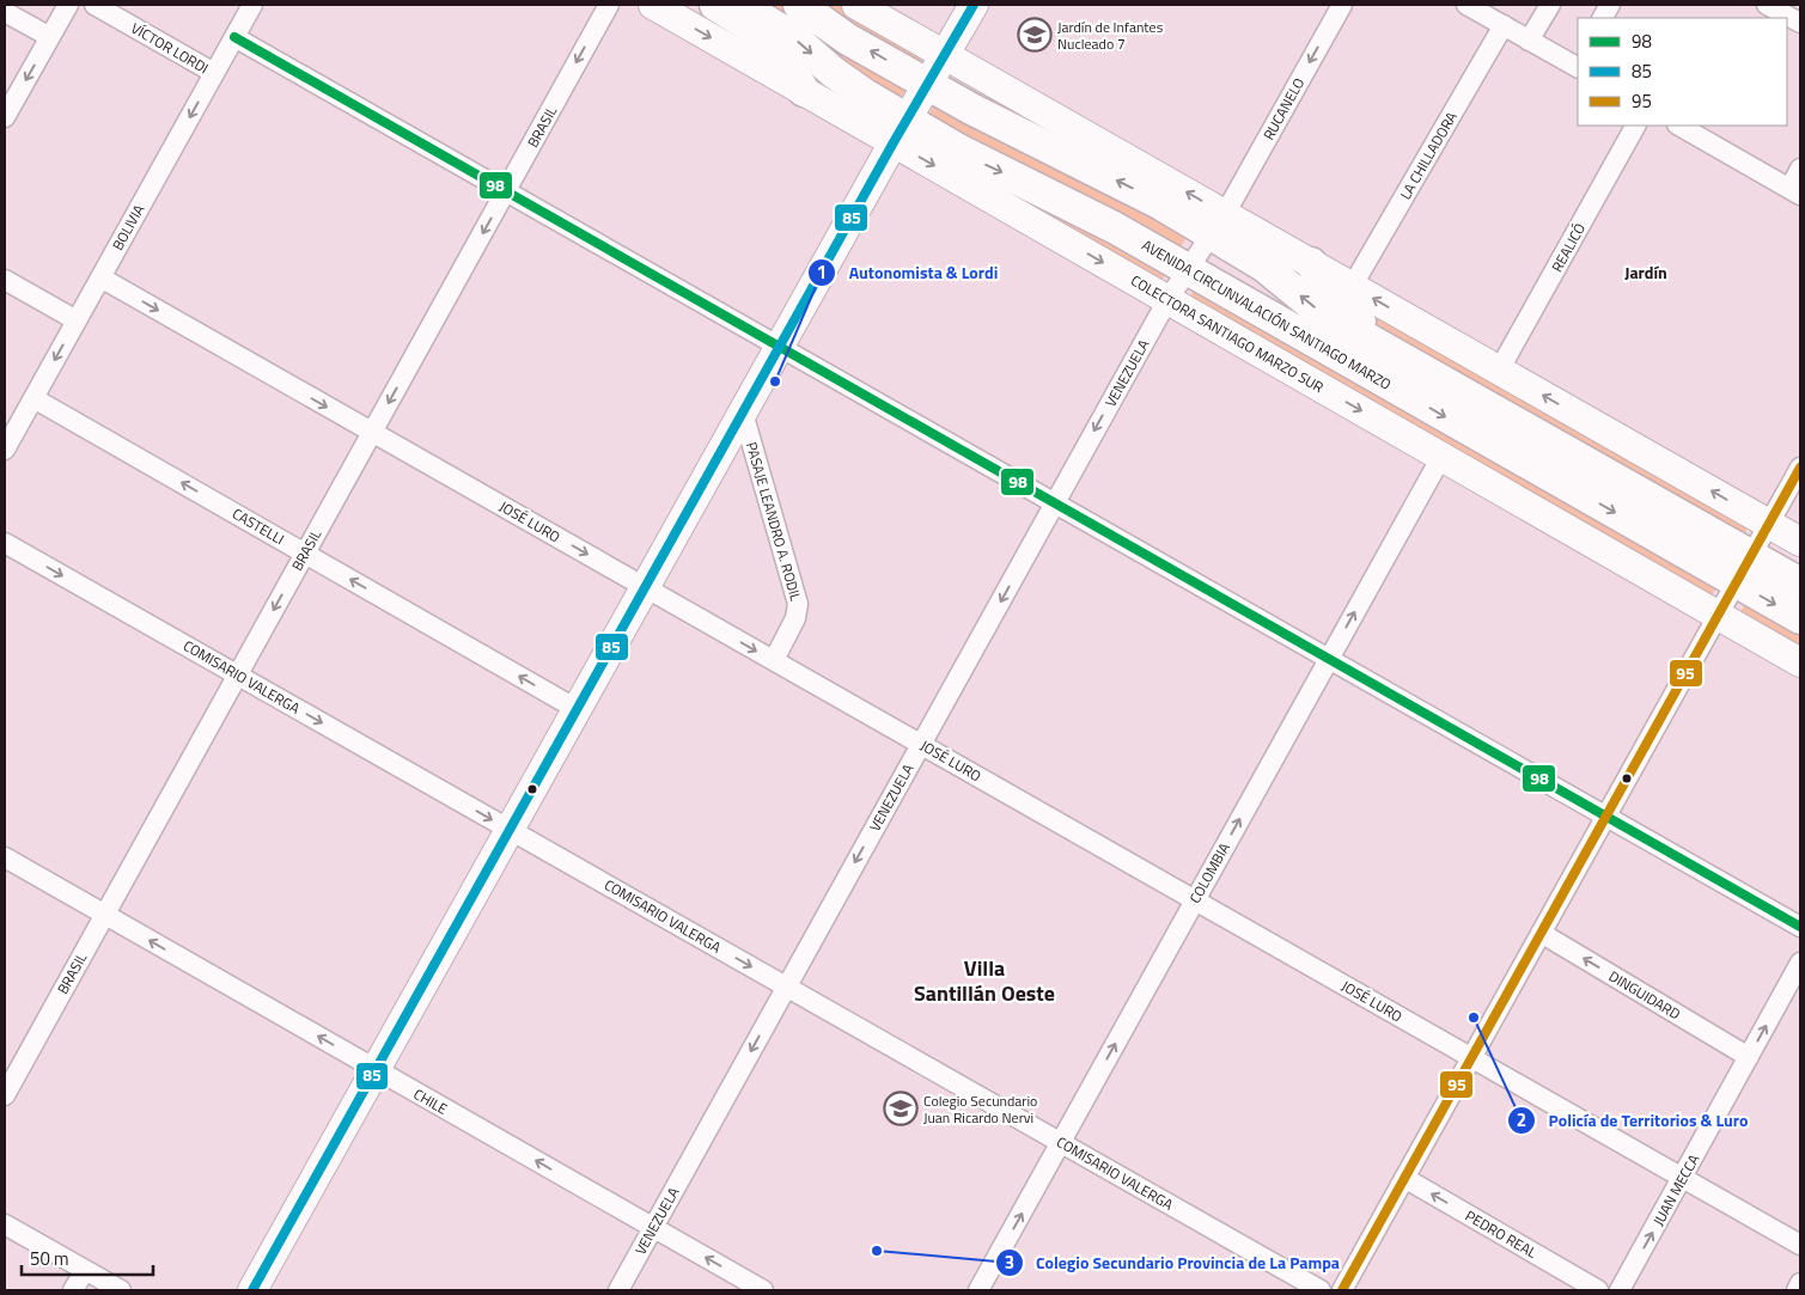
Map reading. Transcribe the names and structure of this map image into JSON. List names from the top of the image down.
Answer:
{
  "streets": {
    "main road": ["AVENIDA CIRCUNVALACIÓN SANTIAGO MARZO"],
    "street": [
      "VÍCTOR LORDI",
      "RUCANELO",
      "BRASIL",
      "LA CHILLADORA",
      "BOLIVIA",
      "REALICÓ",
      "COLECTORA SANTIAGO MARZO SUR",
      "VENEZUELA",
      "JOSÉ LURO",
      "PASAJE LEANDRO A. RODIL",
      "CASTELLI",
      "COMISARIO VALERGA",
      "COLOMBIA",
      "DINGUIDARD",
      "CHILE",
      "JUAN MECCA",
      "PEDRO REAL"
    ]
  },
  "crossings": [
    ["VÍCTOR LORDI", "BOLIVIA"],
    ["RUCANELO", "AVENIDA CIRCUNVALACIÓN SANTIAGO MARZO"],
    ["RUCANELO", "VENEZUELA"],
    ["BRASIL", "JOSÉ LURO"],
    ["BRASIL", "CASTELLI"],
    ["BRASIL", "COMISARIO VALERGA"],
    ["BRASIL", "CHILE"],
    ["BOLIVIA", "JOSÉ LURO"],
    ["BOLIVIA", "CASTELLI"],
    ["AVENIDA CIRCUNVALACIÓN SANTIAGO MARZO", "COLECTORA SANTIAGO MARZO SUR"],
    ["AVENIDA CIRCUNVALACIÓN SANTIAGO MARZO", "VENEZUELA"],
    ["COLECTORA SANTIAGO MARZO SUR", "VENEZUELA"],
    ["COLECTORA SANTIAGO MARZO SUR", "COLOMBIA"],
    ["VENEZUELA", "JOSÉ LURO"],
    ["VENEZUELA", "COMISARIO VALERGA"],
    ["VENEZUELA", "CHILE"],
    ["JOSÉ LURO", "PASAJE LEANDRO A. RODIL"],
    ["JOSÉ LURO", "COLOMBIA"],
    ["JOSÉ LURO", "JUAN MECCA"],
    ["COMISARIO VALERGA", "COLOMBIA"],
    ["DINGUIDARD", "JUAN MECCA"]
  ],
  "one_way": [
    "RUCANELO",
    "BRASIL",
    "VENEZUELA",
    "JOSÉ LURO",
    "CASTELLI",
    "COMISARIO VALERGA",
    "COLOMBIA",
    "CHILE",
    "JUAN MECCA",
    "PEDRO REAL"
  ],
  "districts": ["Jardín", "Villa Santillán Oeste"],
  "places": {
    "school or university": ["Jardín de Infantes Nucleado 7", "Colegio Secundario Juan Ricardo Nervi"],
    "other": ["Autonomista & Lordi", "Policía de Territorios & Luro", "Colegio Secundario Provincia de La Pampa"]
  },
  "lines": ["transit line 85", "transit line 98", "transit line 95"],
  "legend": ["98", "85", "95"],
  "scale_bar": "50 m"
}
